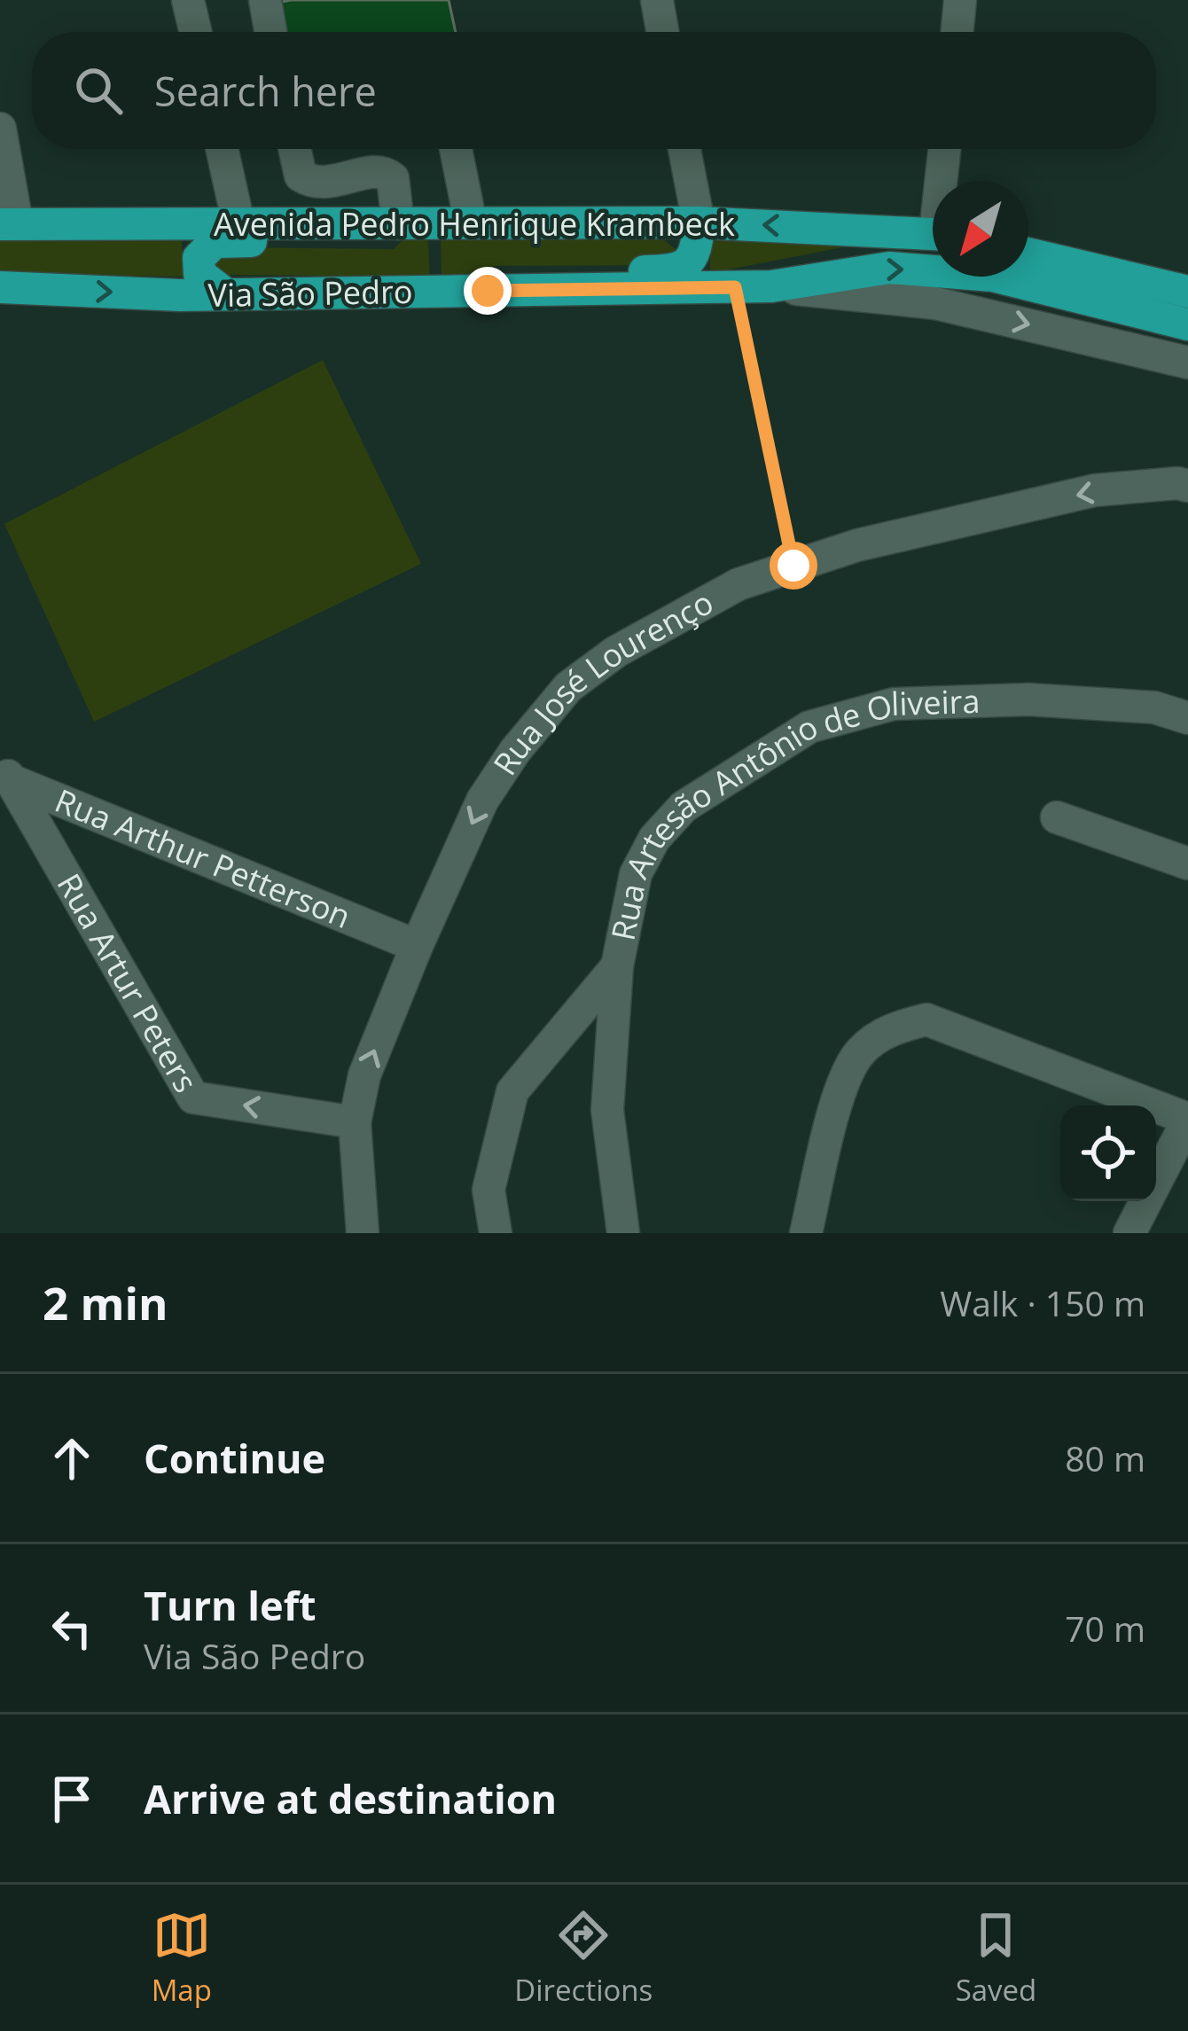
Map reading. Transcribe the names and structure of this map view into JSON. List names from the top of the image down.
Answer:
{
  "streets": {
    "main road": ["Avenida Pedro Henrique Krambeck", "Via São Pedro"],
    "street": [
      "Rua José Lourenço",
      "Rua Artesão Antônio de Oliveira",
      "Rua Arthur Petterson",
      "Rua Artur Peters"
    ]
  },
  "crossings": [
    ["Rua José Lourenço", "Rua Arthur Petterson"],
    ["Rua José Lourenço", "Rua Artur Peters"],
    ["Rua Arthur Petterson", "Rua Artur Peters"]
  ],
  "one_way": ["Via São Pedro", "Rua Artur Peters"],
  "north": "bottom left",
  "page": {
    "search": "Search here",
    "heading": ["2 min", "Walk · 150 m"],
    "list": [
      ["Continue", "80 m"],
      ["Turn left", "Via São Pedro", "70 m"],
      "Arrive at destination"
    ],
    "nav": ["Map", "Directions", "Saved"]
  }
}
